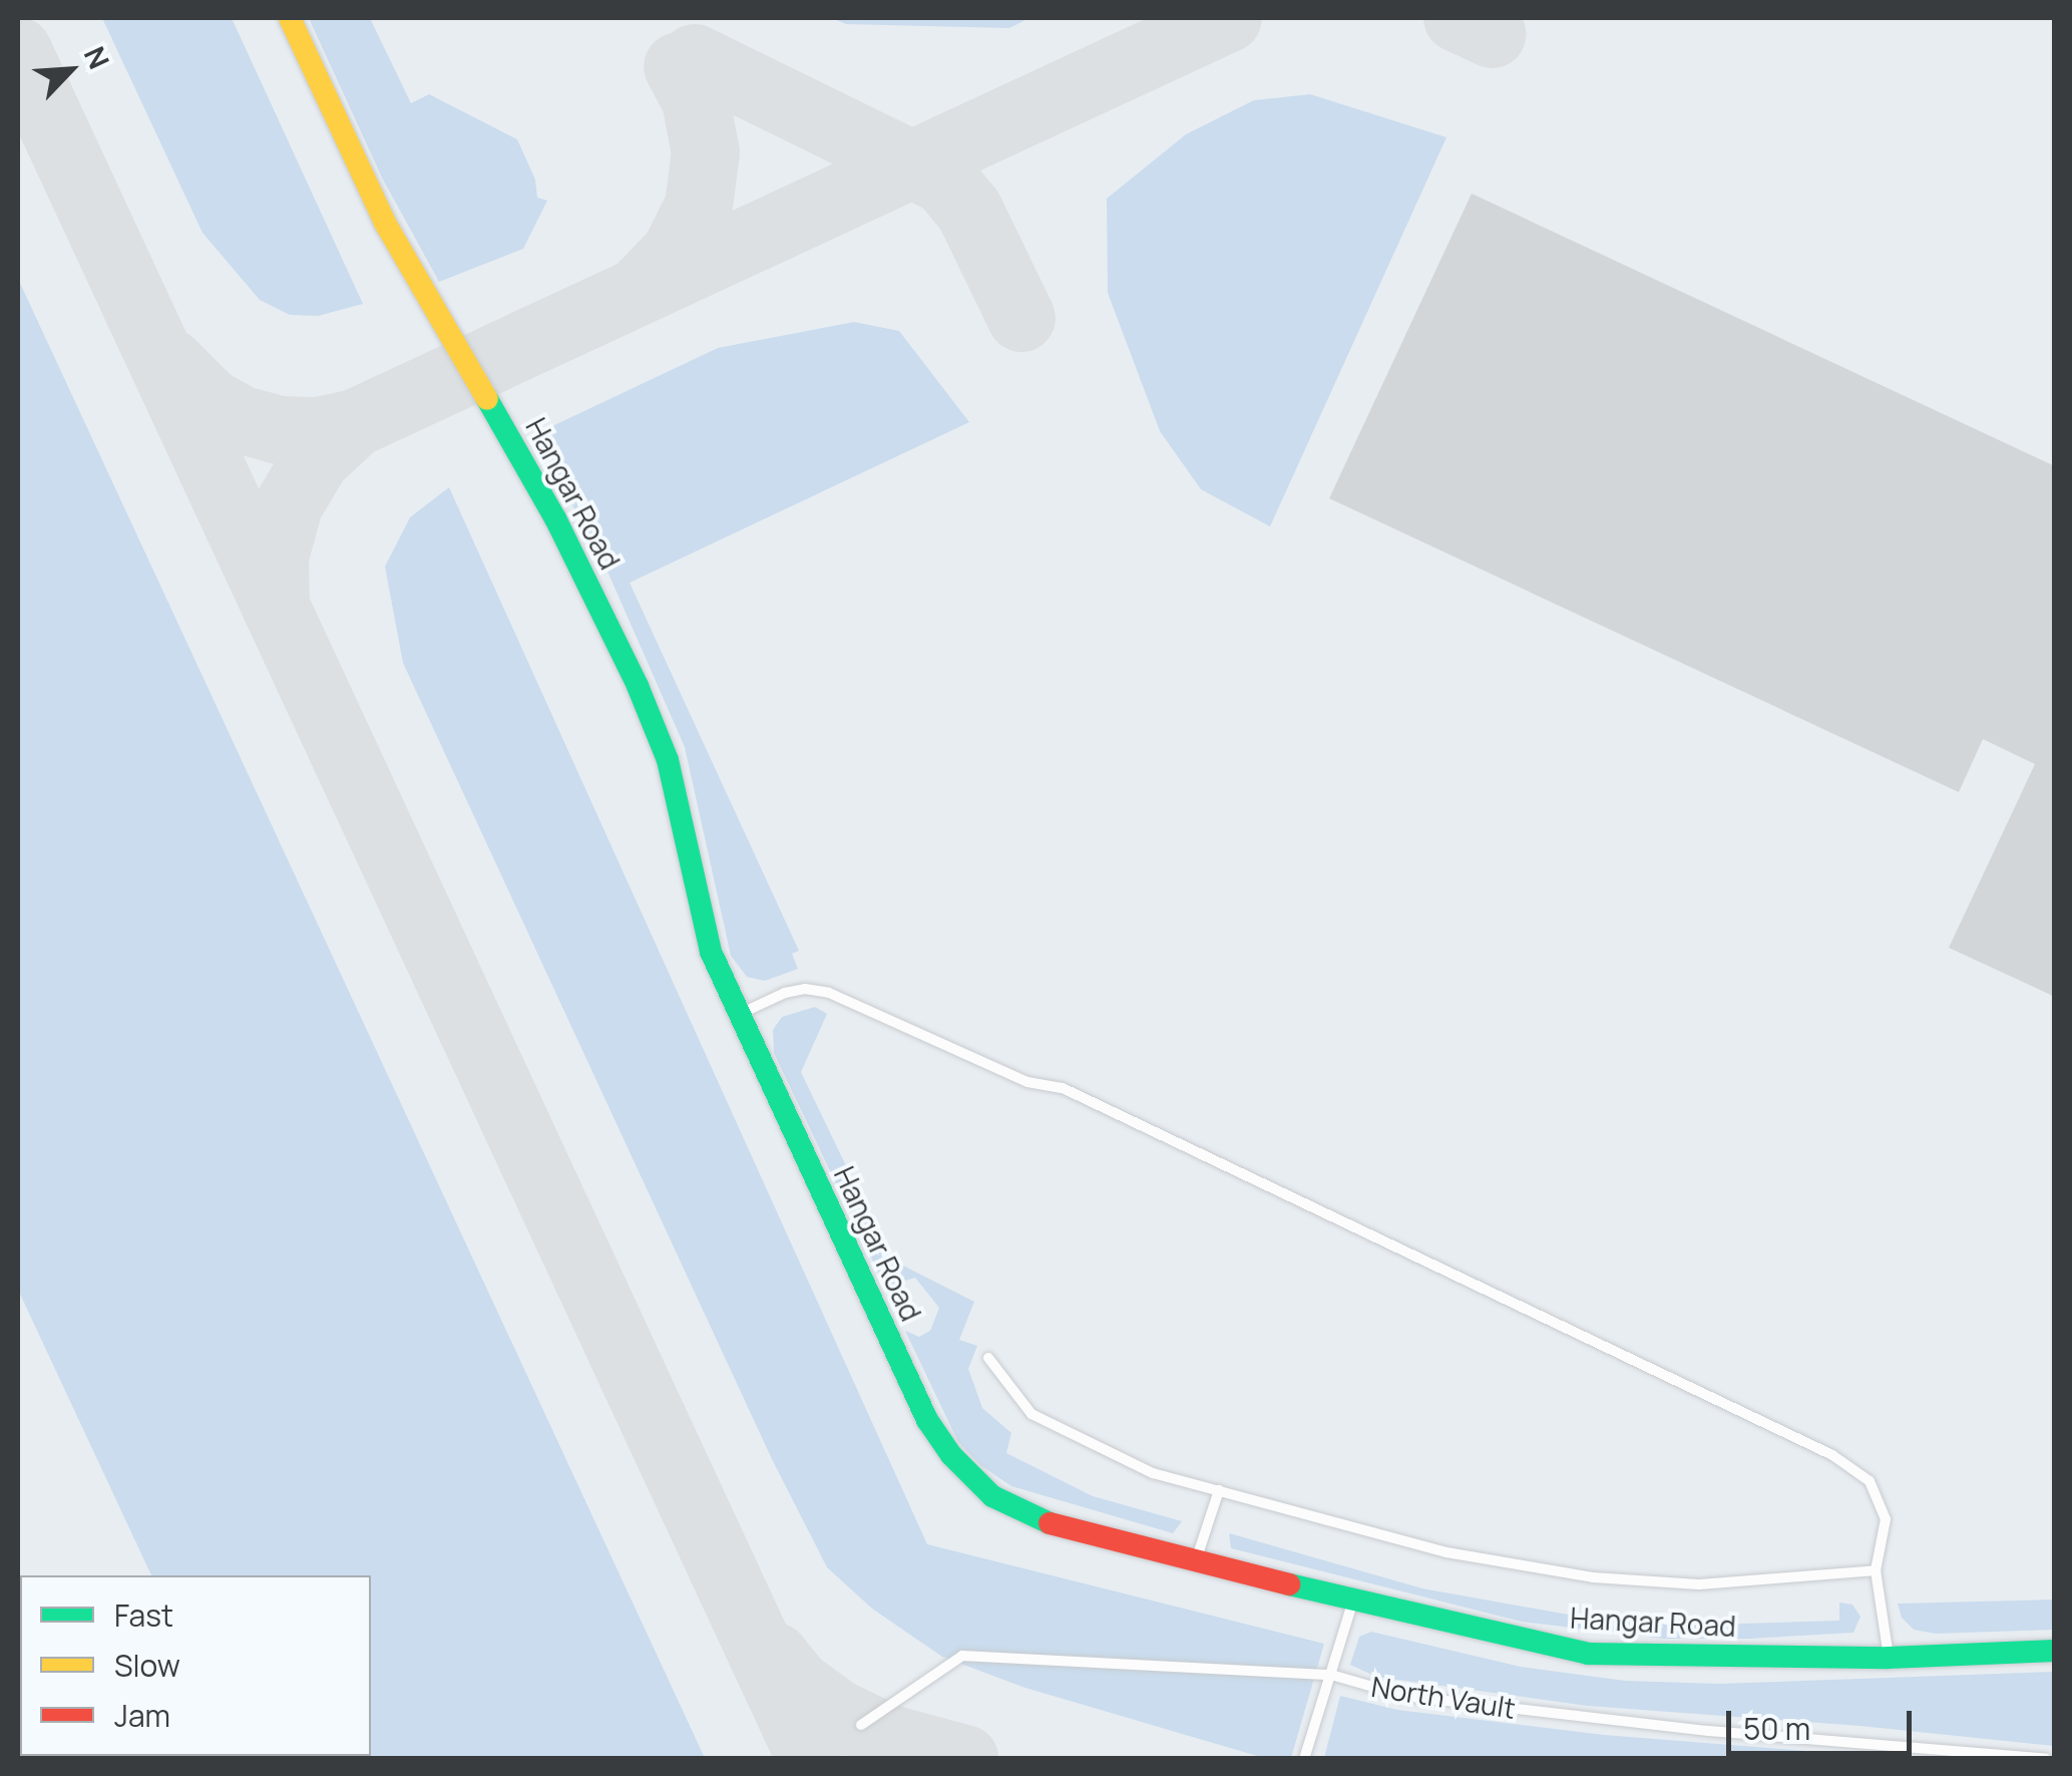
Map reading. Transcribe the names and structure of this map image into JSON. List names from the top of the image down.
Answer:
{
  "streets": {
    "street": ["Hangar Road"],
    "lane": ["North Vault"]
  },
  "legend": ["Fast", "Slow", "Jam"],
  "scale_bar": "50 m",
  "north": "top right"
}
